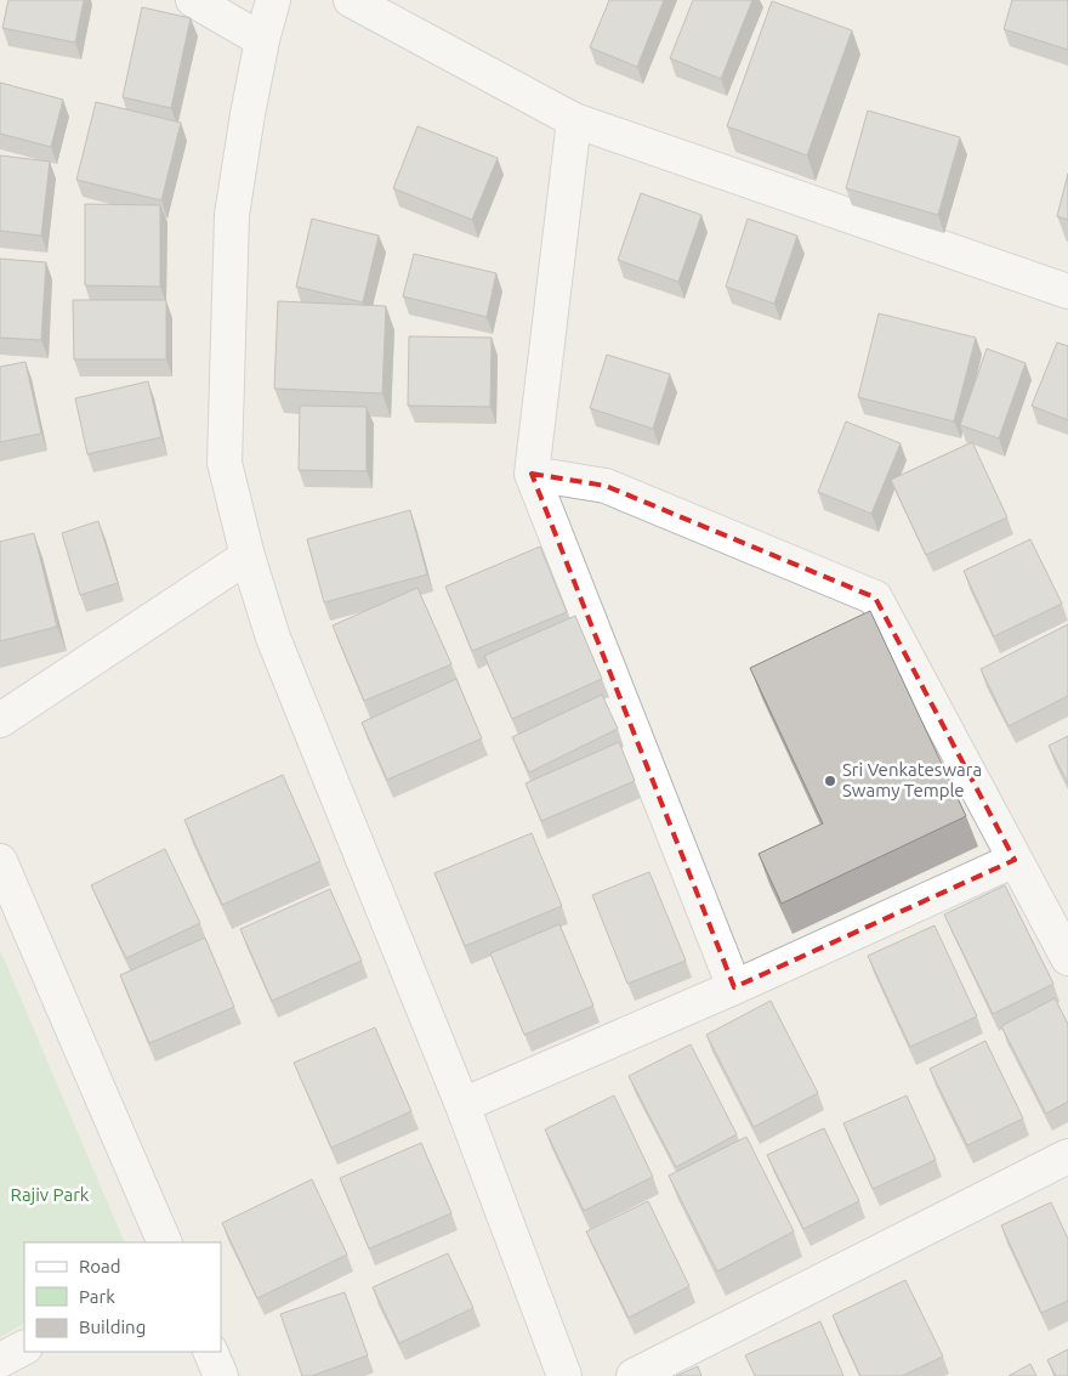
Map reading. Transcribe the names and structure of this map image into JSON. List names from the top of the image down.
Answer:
{
  "parks": ["Rajiv Park"],
  "places": ["Sri Venkateswara Swamy Temple"],
  "legend": ["Road", "Park", "Building"]
}
